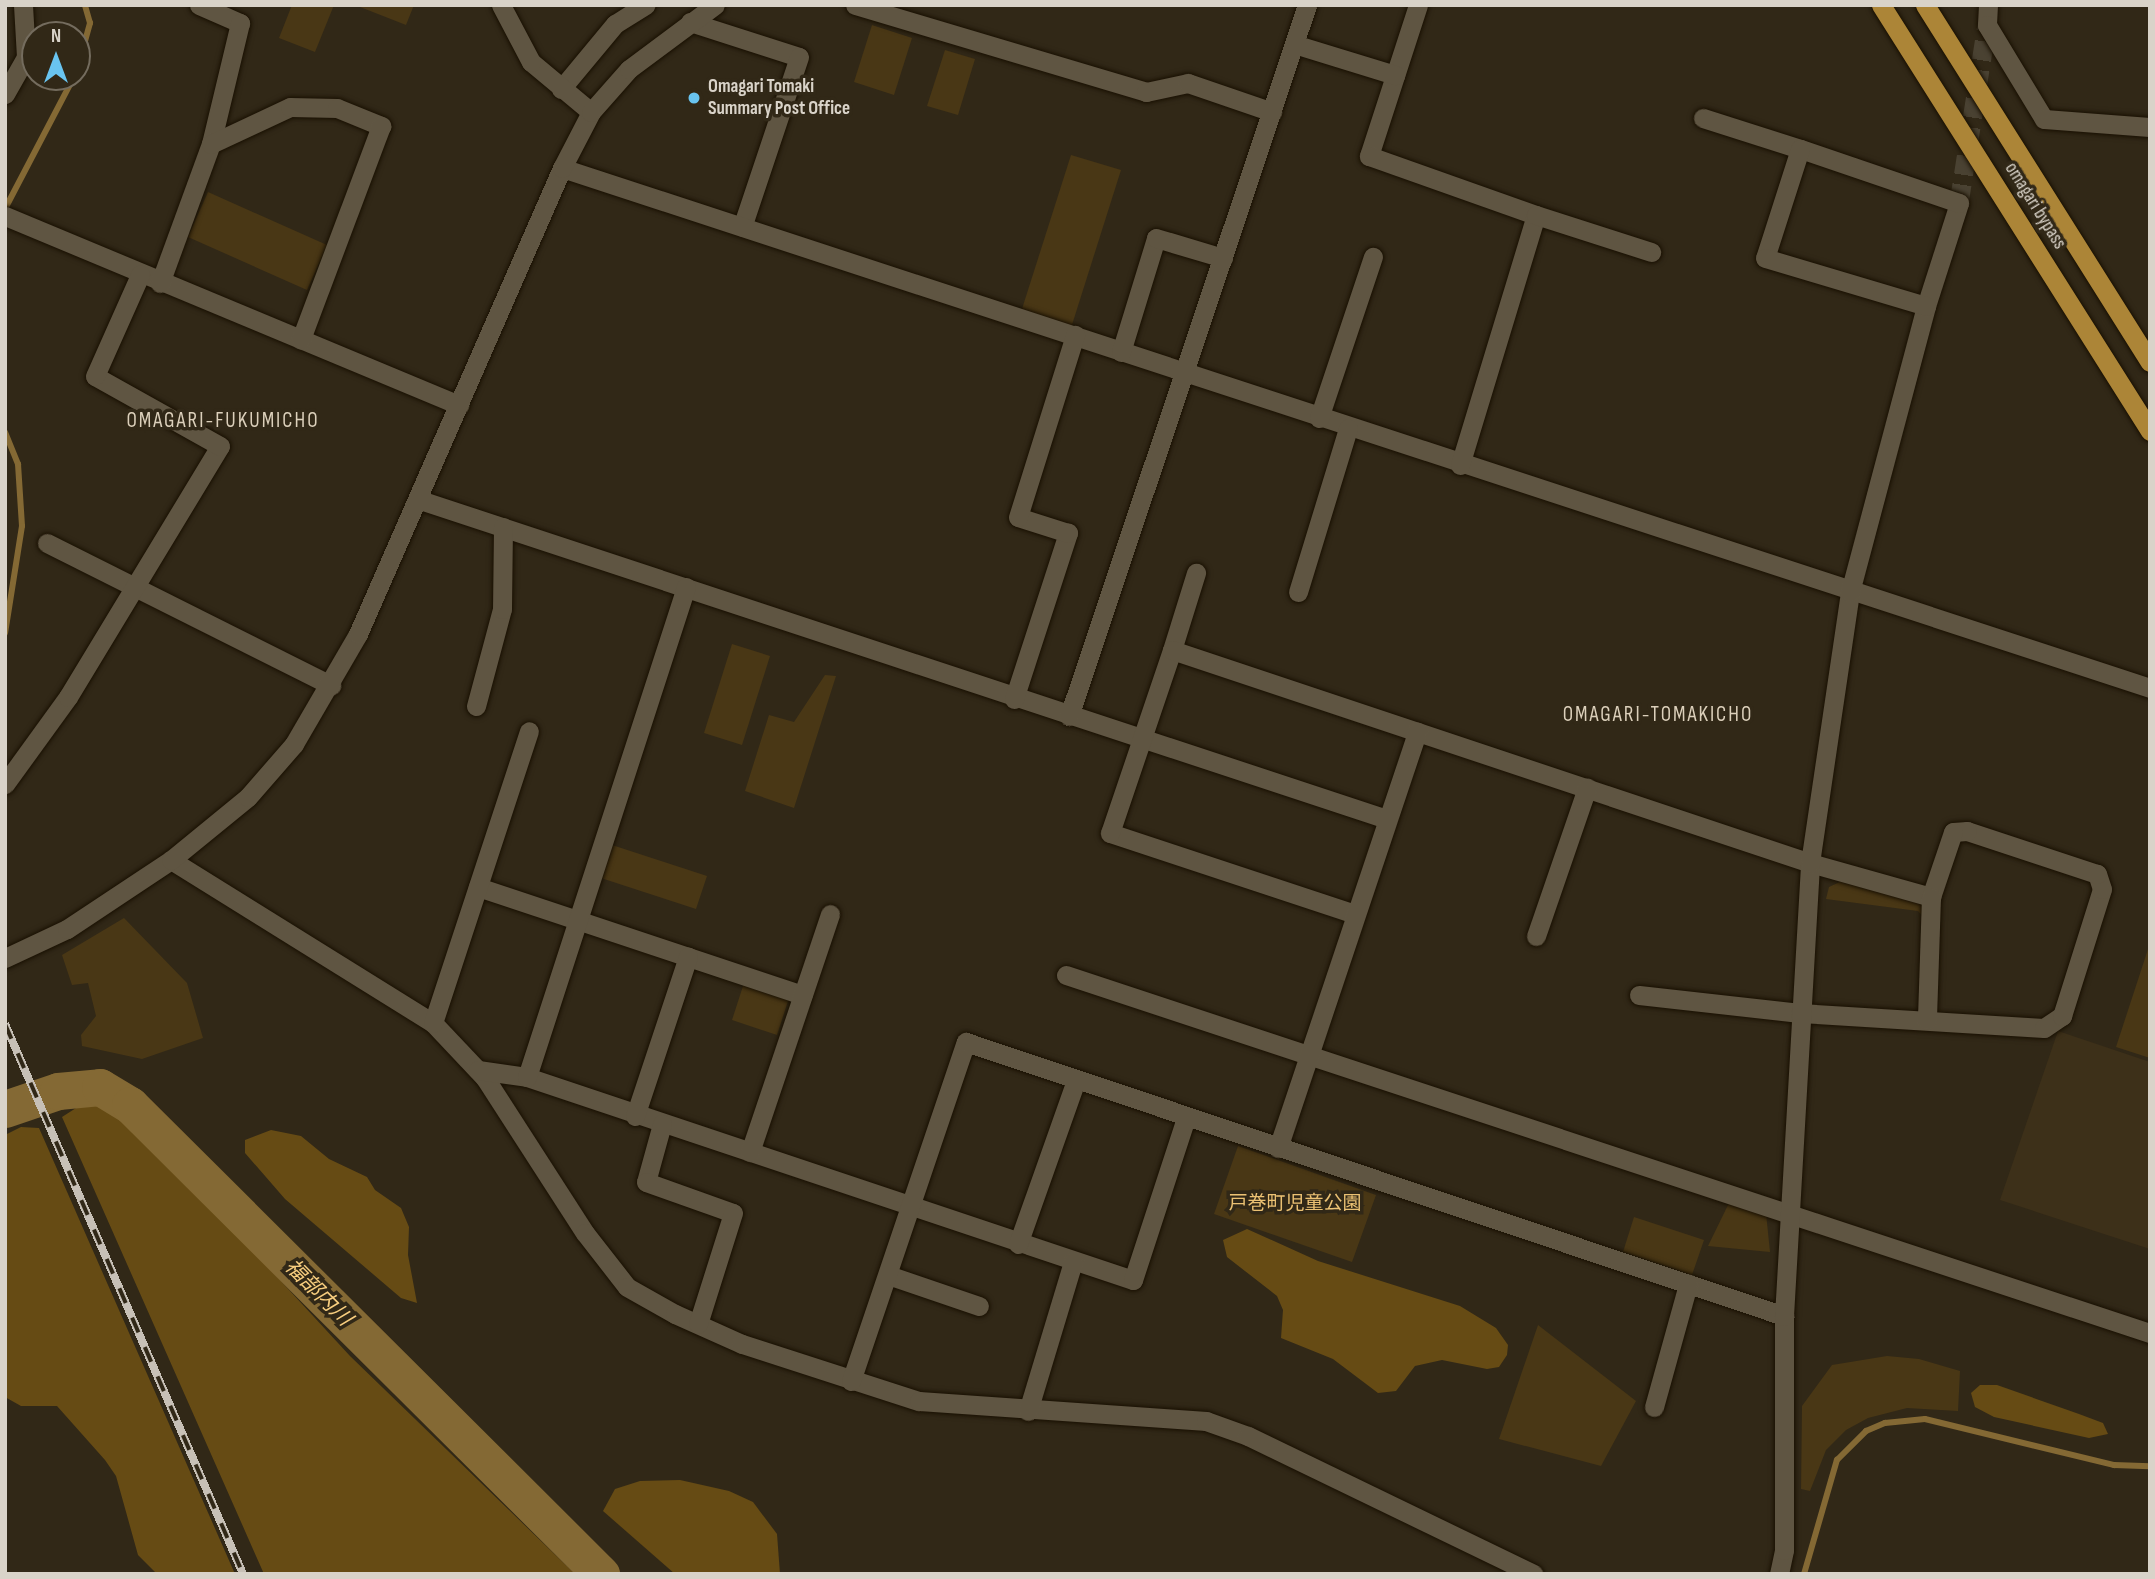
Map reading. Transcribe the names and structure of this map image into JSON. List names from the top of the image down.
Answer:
{
  "streets": {
    "highway": ["omagari bypass"]
  },
  "districts": ["OMAGARI-FUKUMICHO", "OMAGARI-TOMAKICHO"],
  "water": ["福部内川"],
  "parks": ["戸巻町児童公園"],
  "places": ["Omagari Tomaki Summary Post Office"],
  "north": "top"
}
